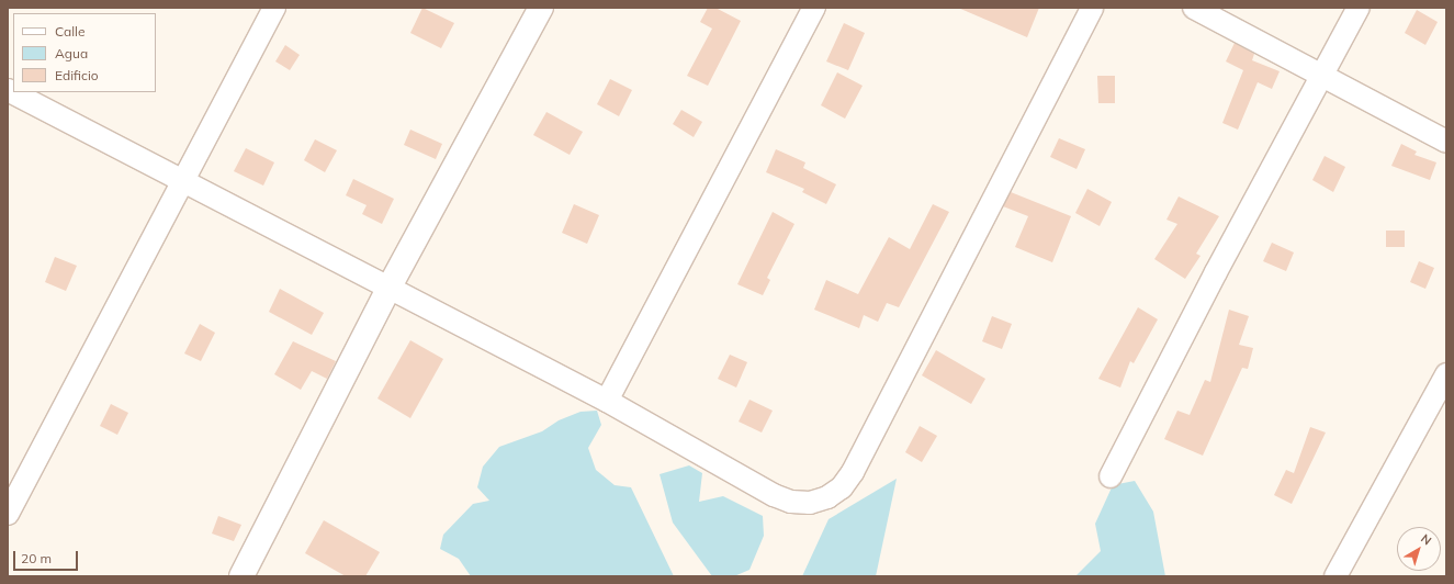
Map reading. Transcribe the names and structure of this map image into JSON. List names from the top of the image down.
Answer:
{
  "legend": ["Calle", "Agua", "Edificio"],
  "scale_bar": "20 m",
  "north": "top right"
}
